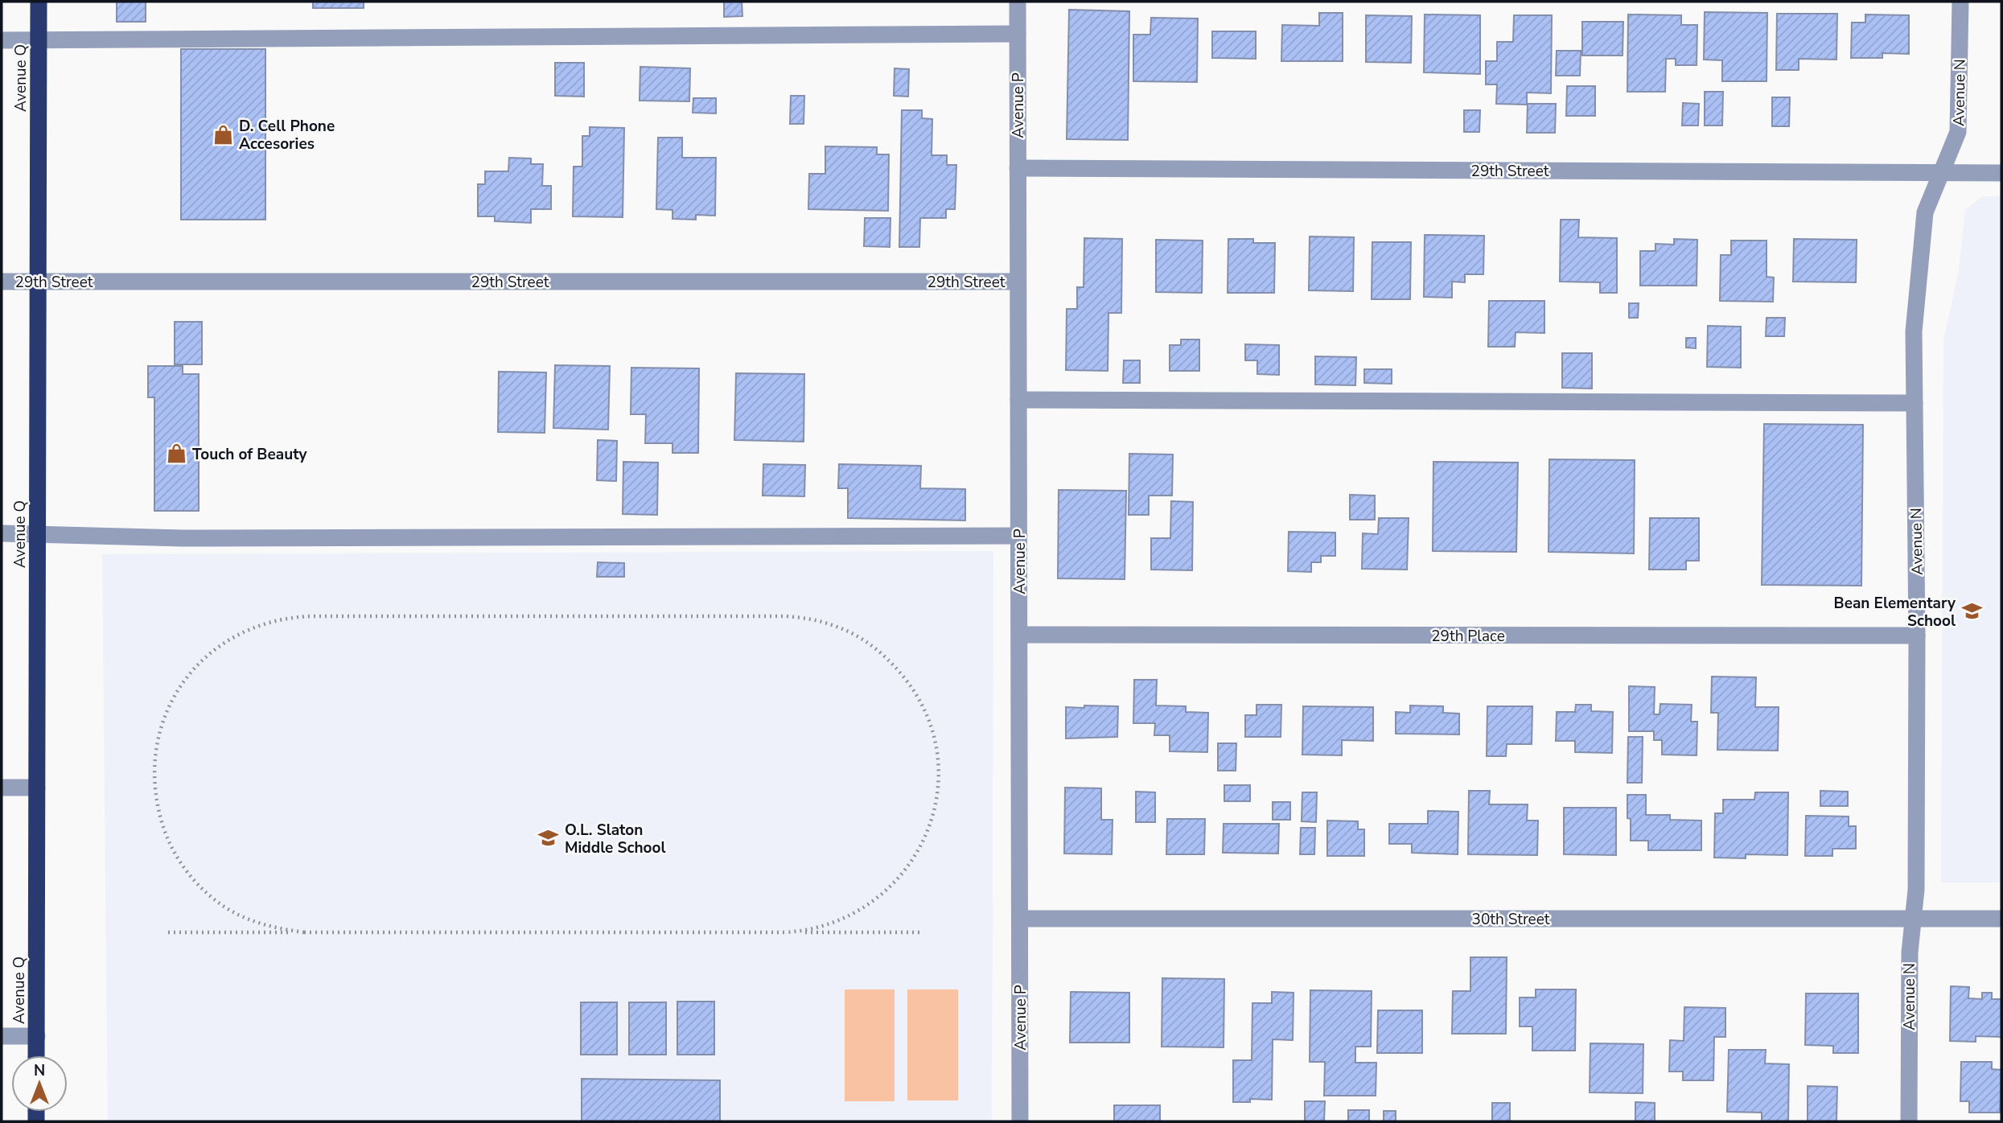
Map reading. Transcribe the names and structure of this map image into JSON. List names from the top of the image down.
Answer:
{
  "streets": {
    "highway": ["Avenue Q"],
    "street": [
      "Avenue N",
      "Avenue P",
      "29th Street",
      "29th Place",
      "30th Street"
    ]
  },
  "crossings": [
    ["Avenue Q", "29th Street"],
    ["Avenue N", "29th Street"],
    ["Avenue N", "29th Place"],
    ["Avenue N", "30th Street"],
    ["Avenue P", "29th Street"],
    ["Avenue P", "29th Place"],
    ["Avenue P", "30th Street"]
  ],
  "places": {
    "shop": ["D. Cell Phone Accesories", "Touch of Beauty"],
    "school or university": ["Bean Elementary School", "O.L. Slaton Middle School"]
  },
  "north": "top"
}
